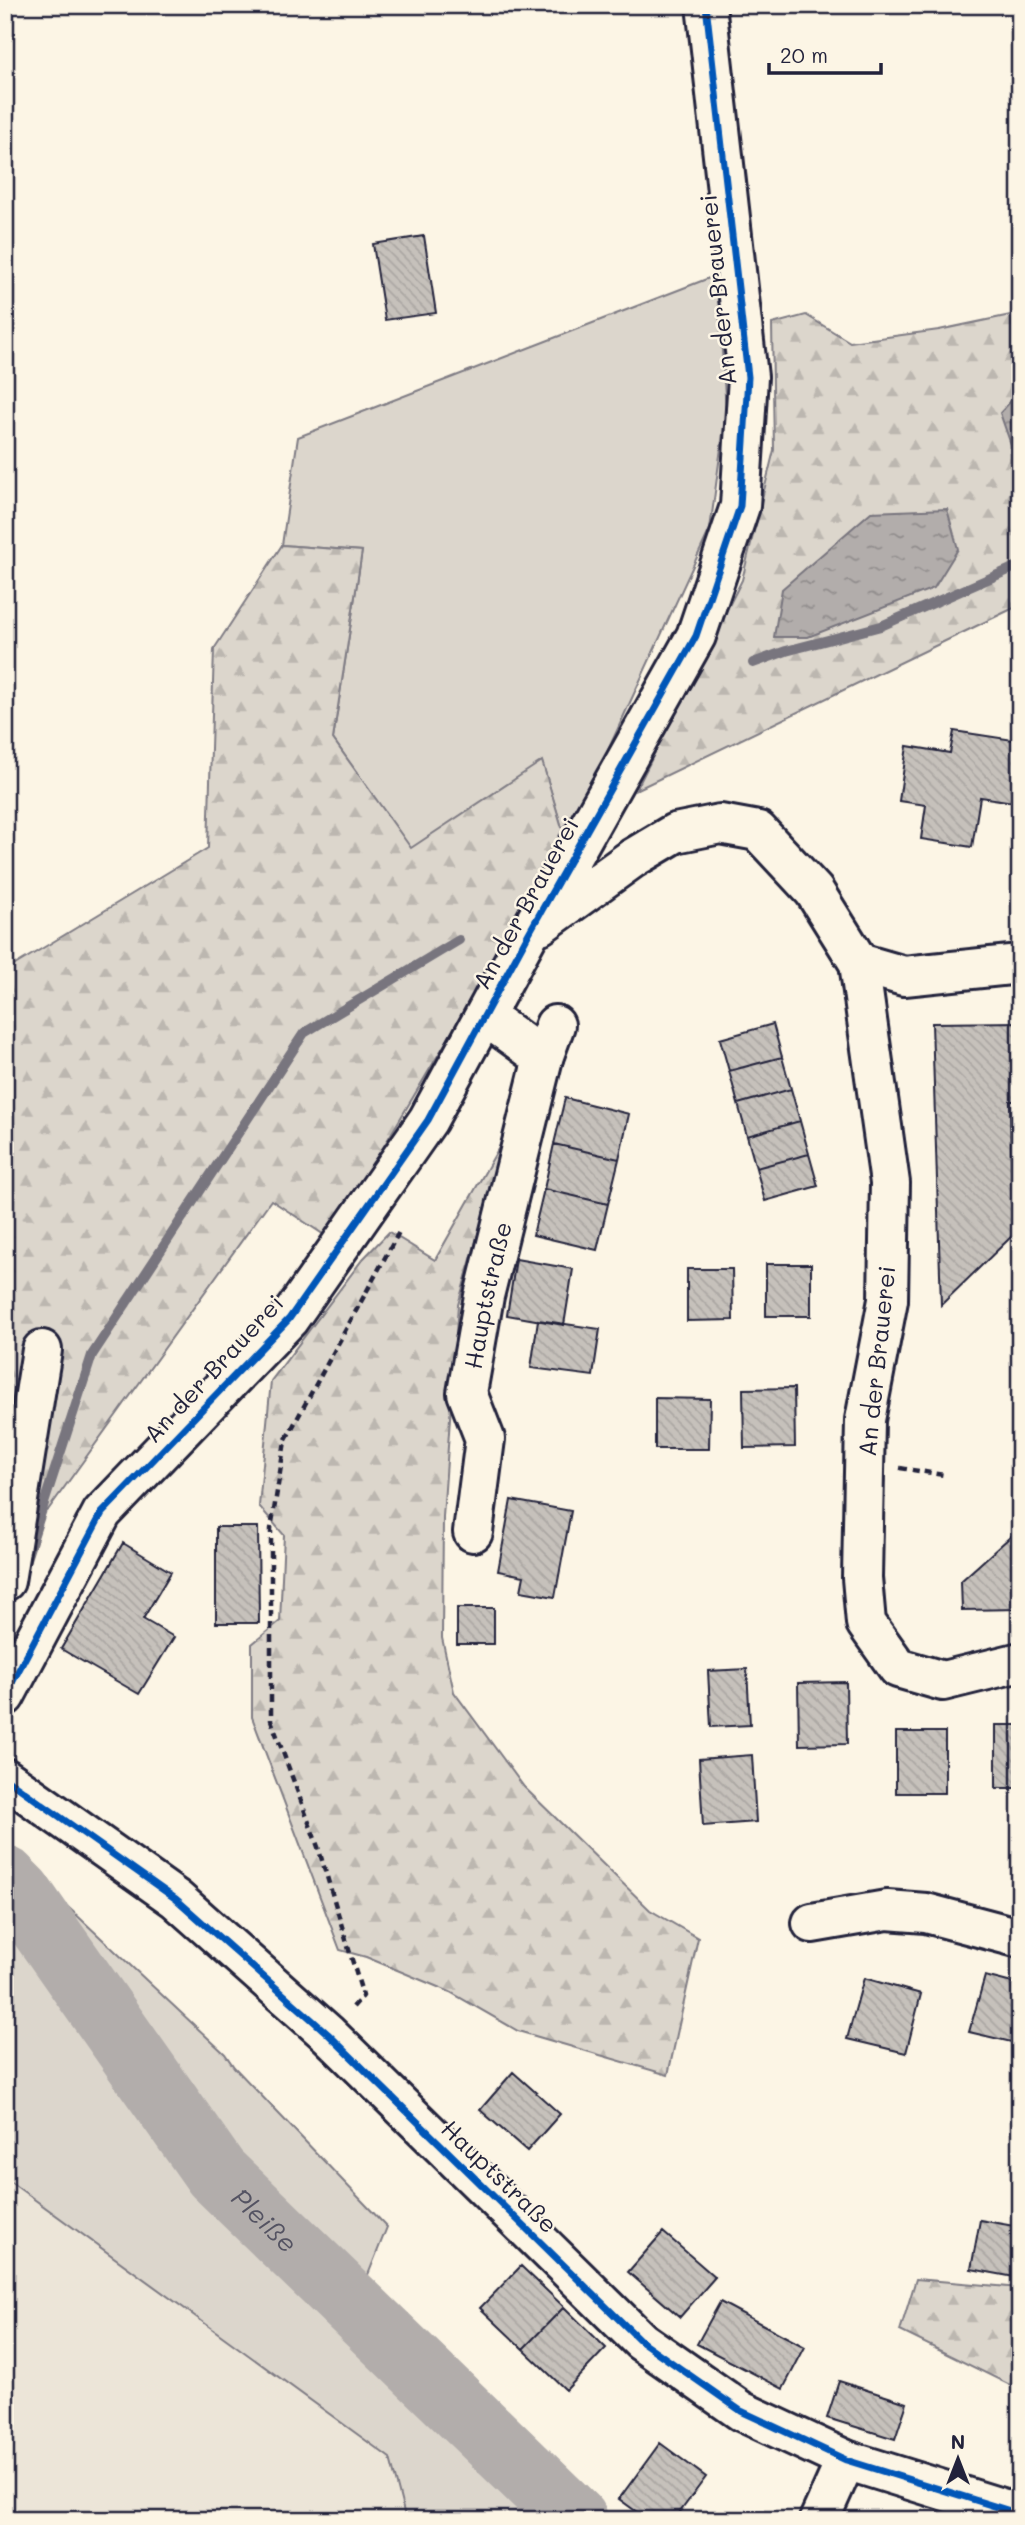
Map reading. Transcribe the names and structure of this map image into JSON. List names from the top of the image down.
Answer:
{
  "streets": {
    "street": ["An der Brauerei", "Hauptstraße"]
  },
  "crossings": [
    ["An der Brauerei", "Hauptstraße"]
  ],
  "water": ["Pleiße"],
  "scale_bar": "20 m",
  "north": "top"
}
